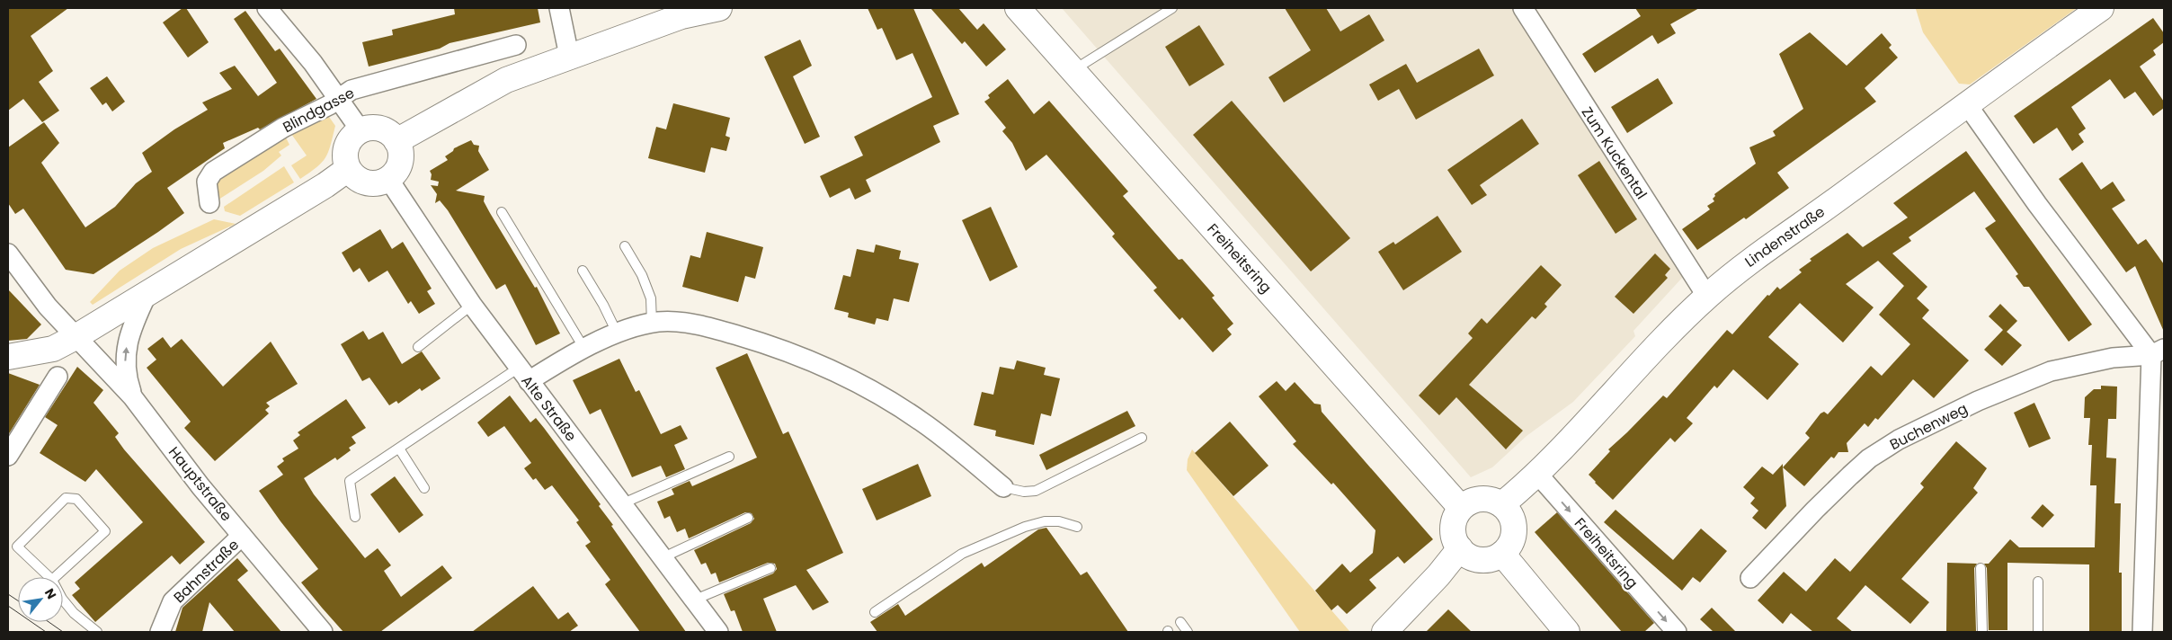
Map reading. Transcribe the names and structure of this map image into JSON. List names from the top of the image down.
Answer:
{
  "streets": {
    "main road": ["Lindenstraße", "Freiheitsring"],
    "street": [
      "Blindgasse",
      "Zum Kuckental",
      "Alte Straße",
      "Buchenweg",
      "Hauptstraße",
      "Bahnstraße"
    ]
  },
  "crossings": [
    ["Zum Kuckental", "Lindenstraße"],
    ["Lindenstraße", "Freiheitsring"],
    ["Hauptstraße", "Bahnstraße"]
  ],
  "north": "top right"
}
